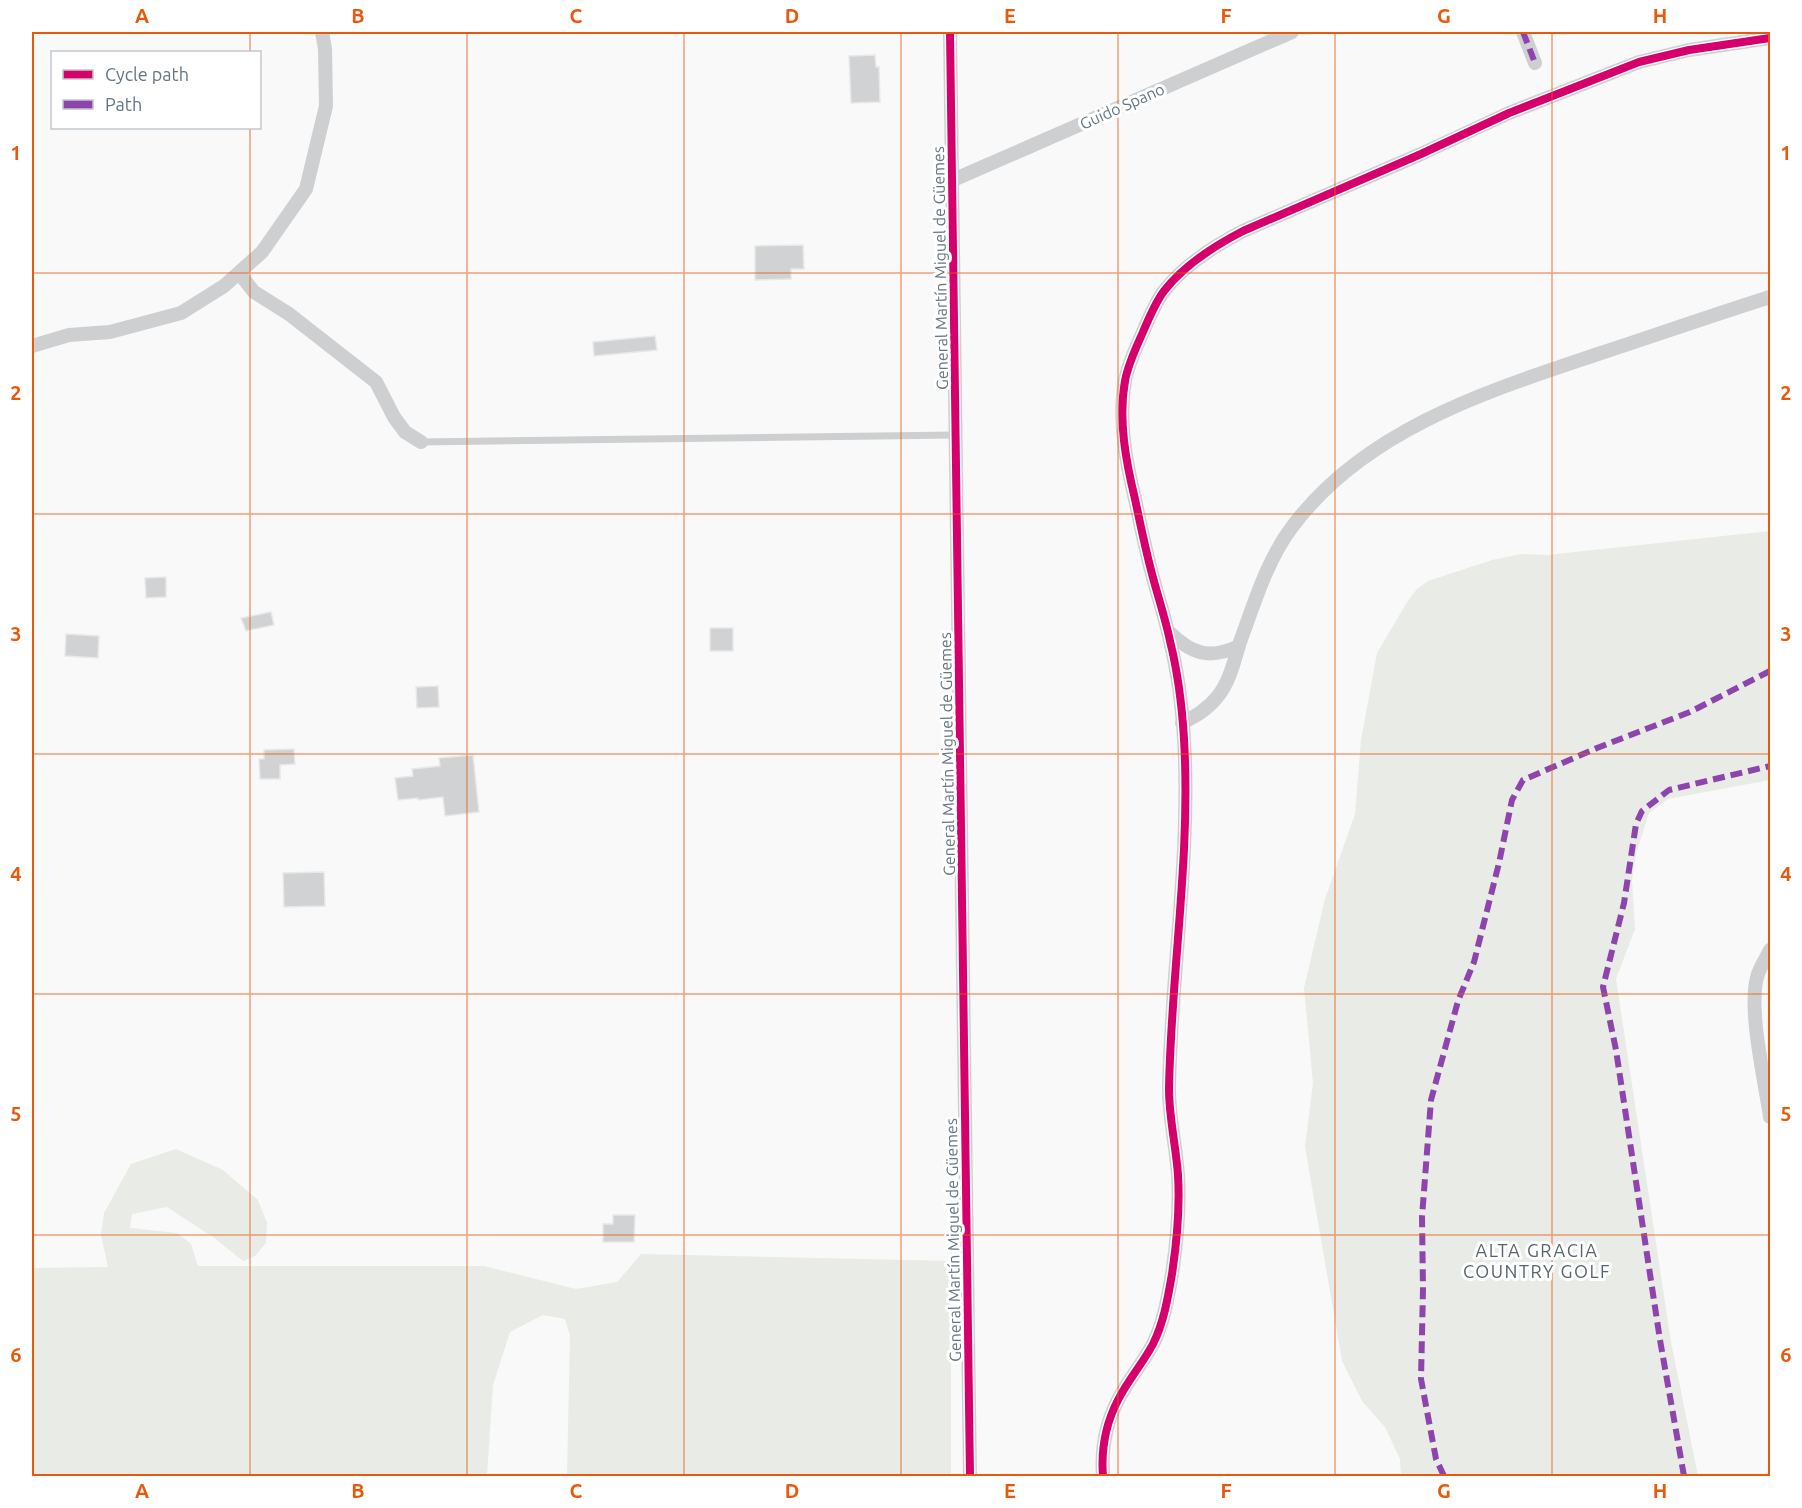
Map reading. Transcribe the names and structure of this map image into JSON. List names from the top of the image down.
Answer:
{
  "streets": {
    "street": ["Guido Spano", "General Martín Miguel de Güemes"]
  },
  "crossings": [
    ["Guido Spano", "General Martín Miguel de Güemes"]
  ],
  "districts": ["ALTA GRACIA COUNTRY GOLF"],
  "legend": ["Cycle path", "Path"],
  "grid": {
    "columns": [
      "A",
      "B",
      "C",
      "D",
      "E",
      "F",
      "G",
      "H"
    ],
    "rows": [
      "1",
      "2",
      "3",
      "4",
      "5",
      "6"
    ]
  }
}
